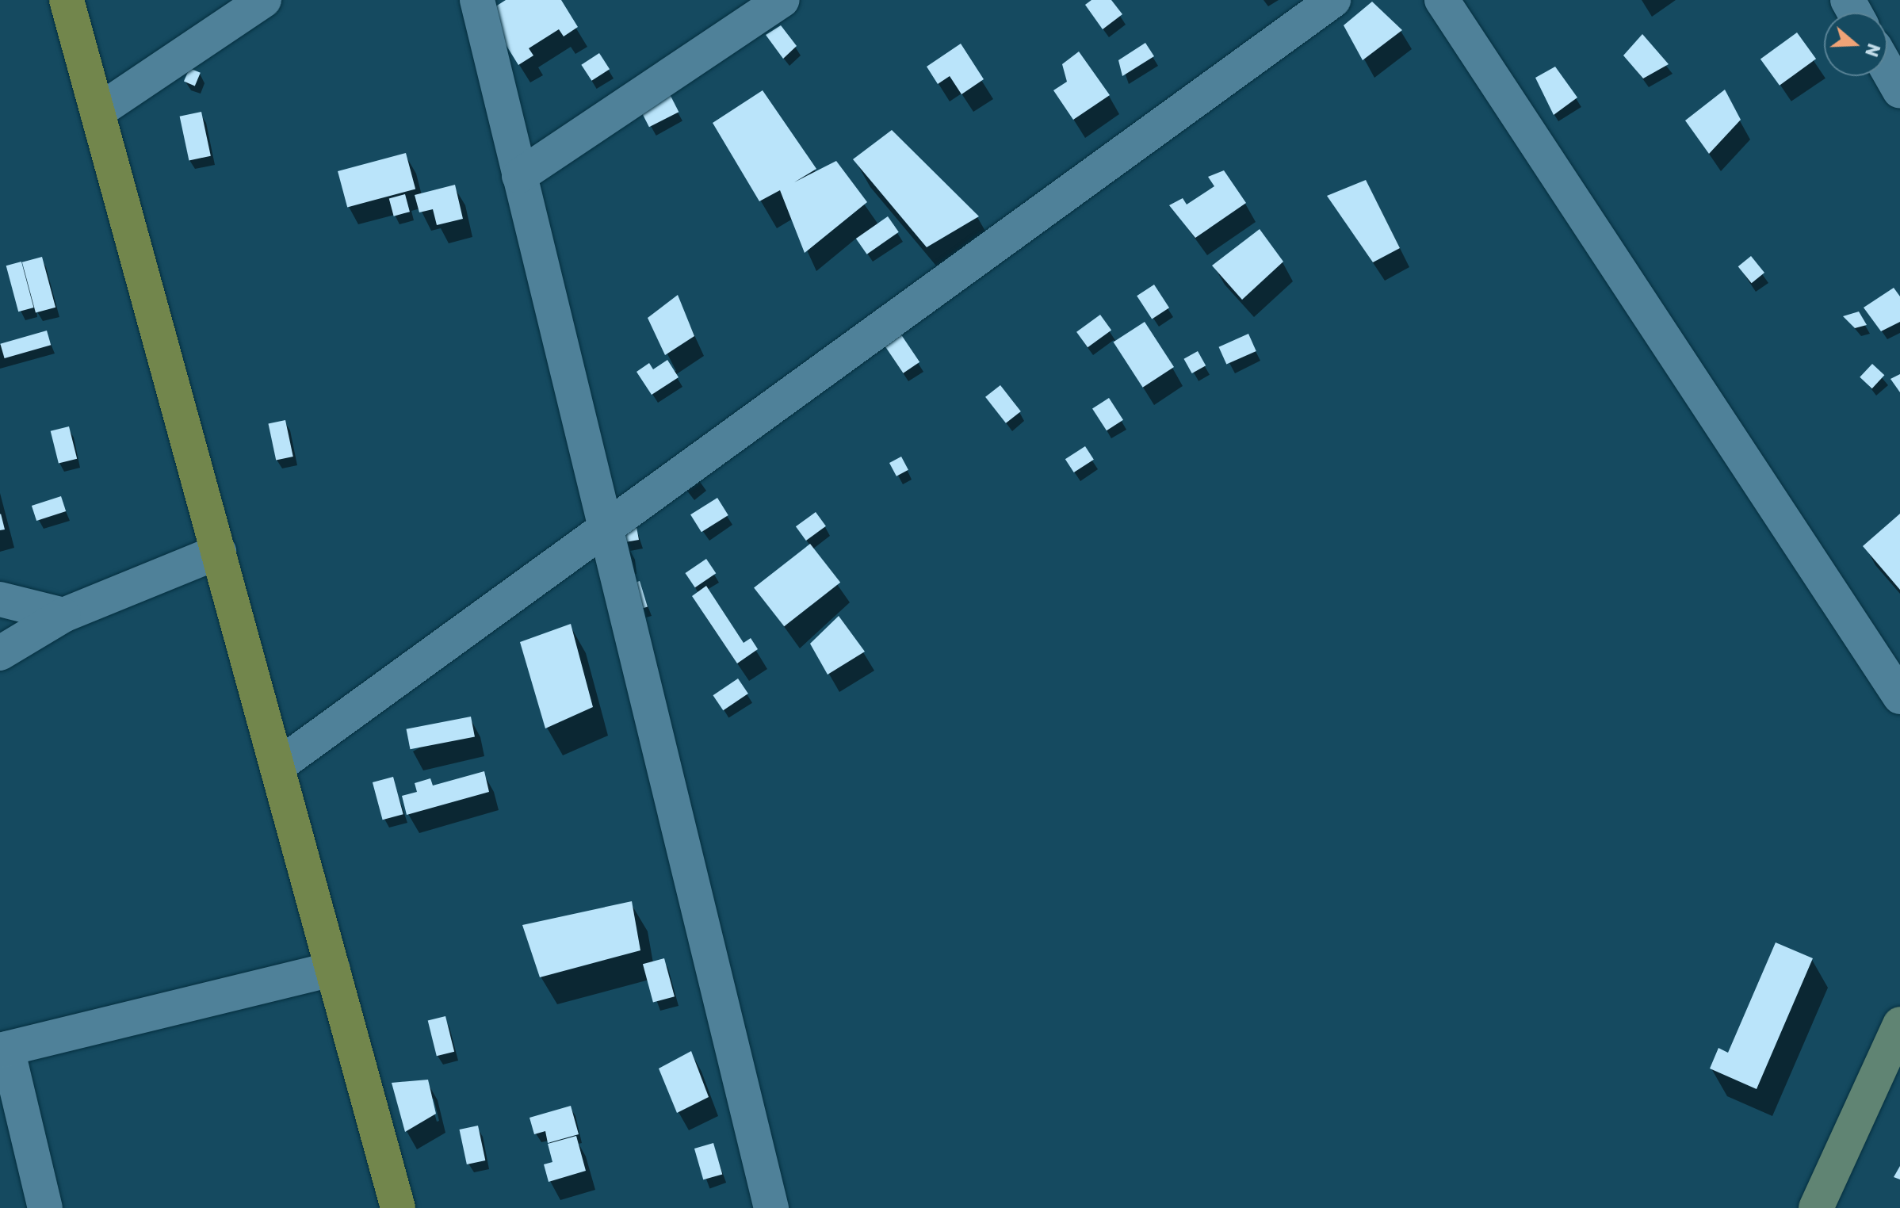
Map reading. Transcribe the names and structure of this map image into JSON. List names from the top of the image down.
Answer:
{
  "north": "right"
}
